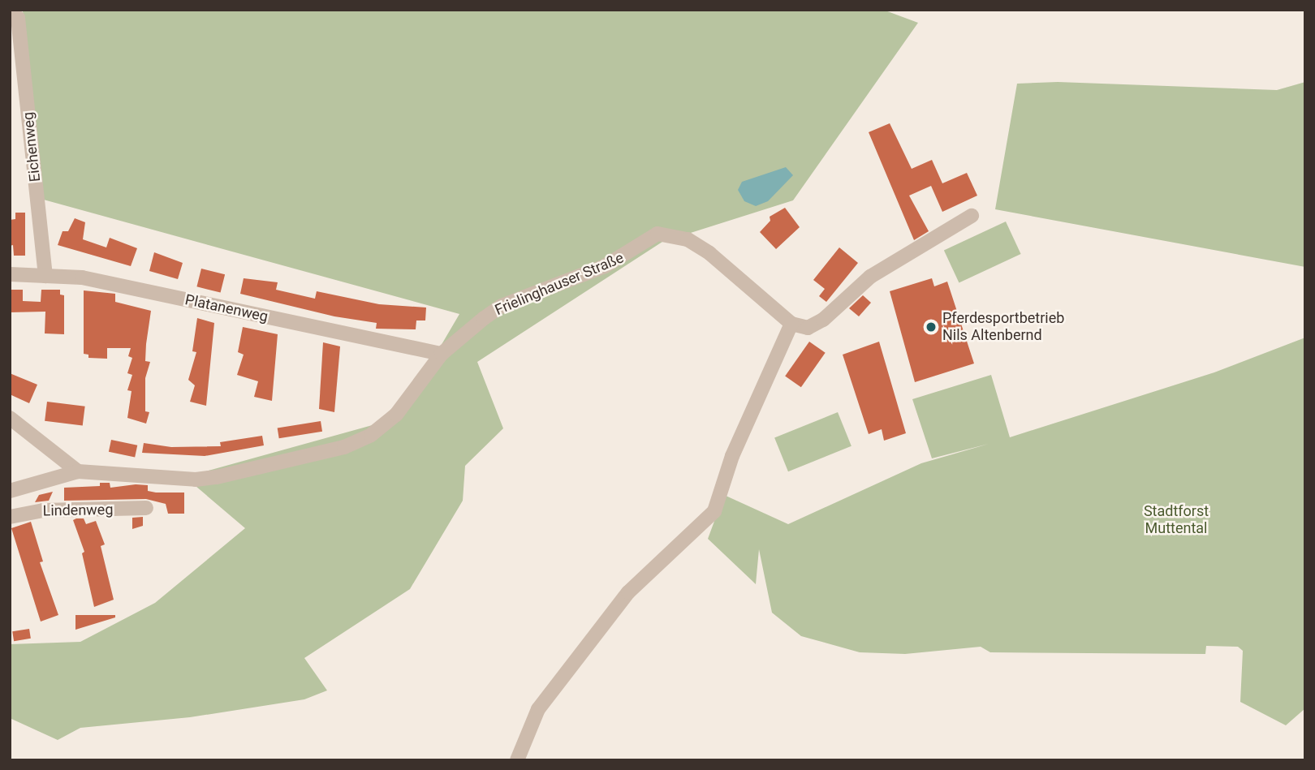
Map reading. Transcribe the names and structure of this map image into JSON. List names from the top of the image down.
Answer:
{
  "streets": {
    "street": [
      "Eichenweg",
      "Frielinghauser Straße",
      "Platanenweg",
      "Lindenweg"
    ]
  },
  "crossings": [
    ["Eichenweg", "Platanenweg"],
    ["Frielinghauser Straße", "Platanenweg"]
  ],
  "parks": ["Stadtforst Muttental"],
  "places": ["Pferdesportbetrieb Nils Altenbernd"]
}
